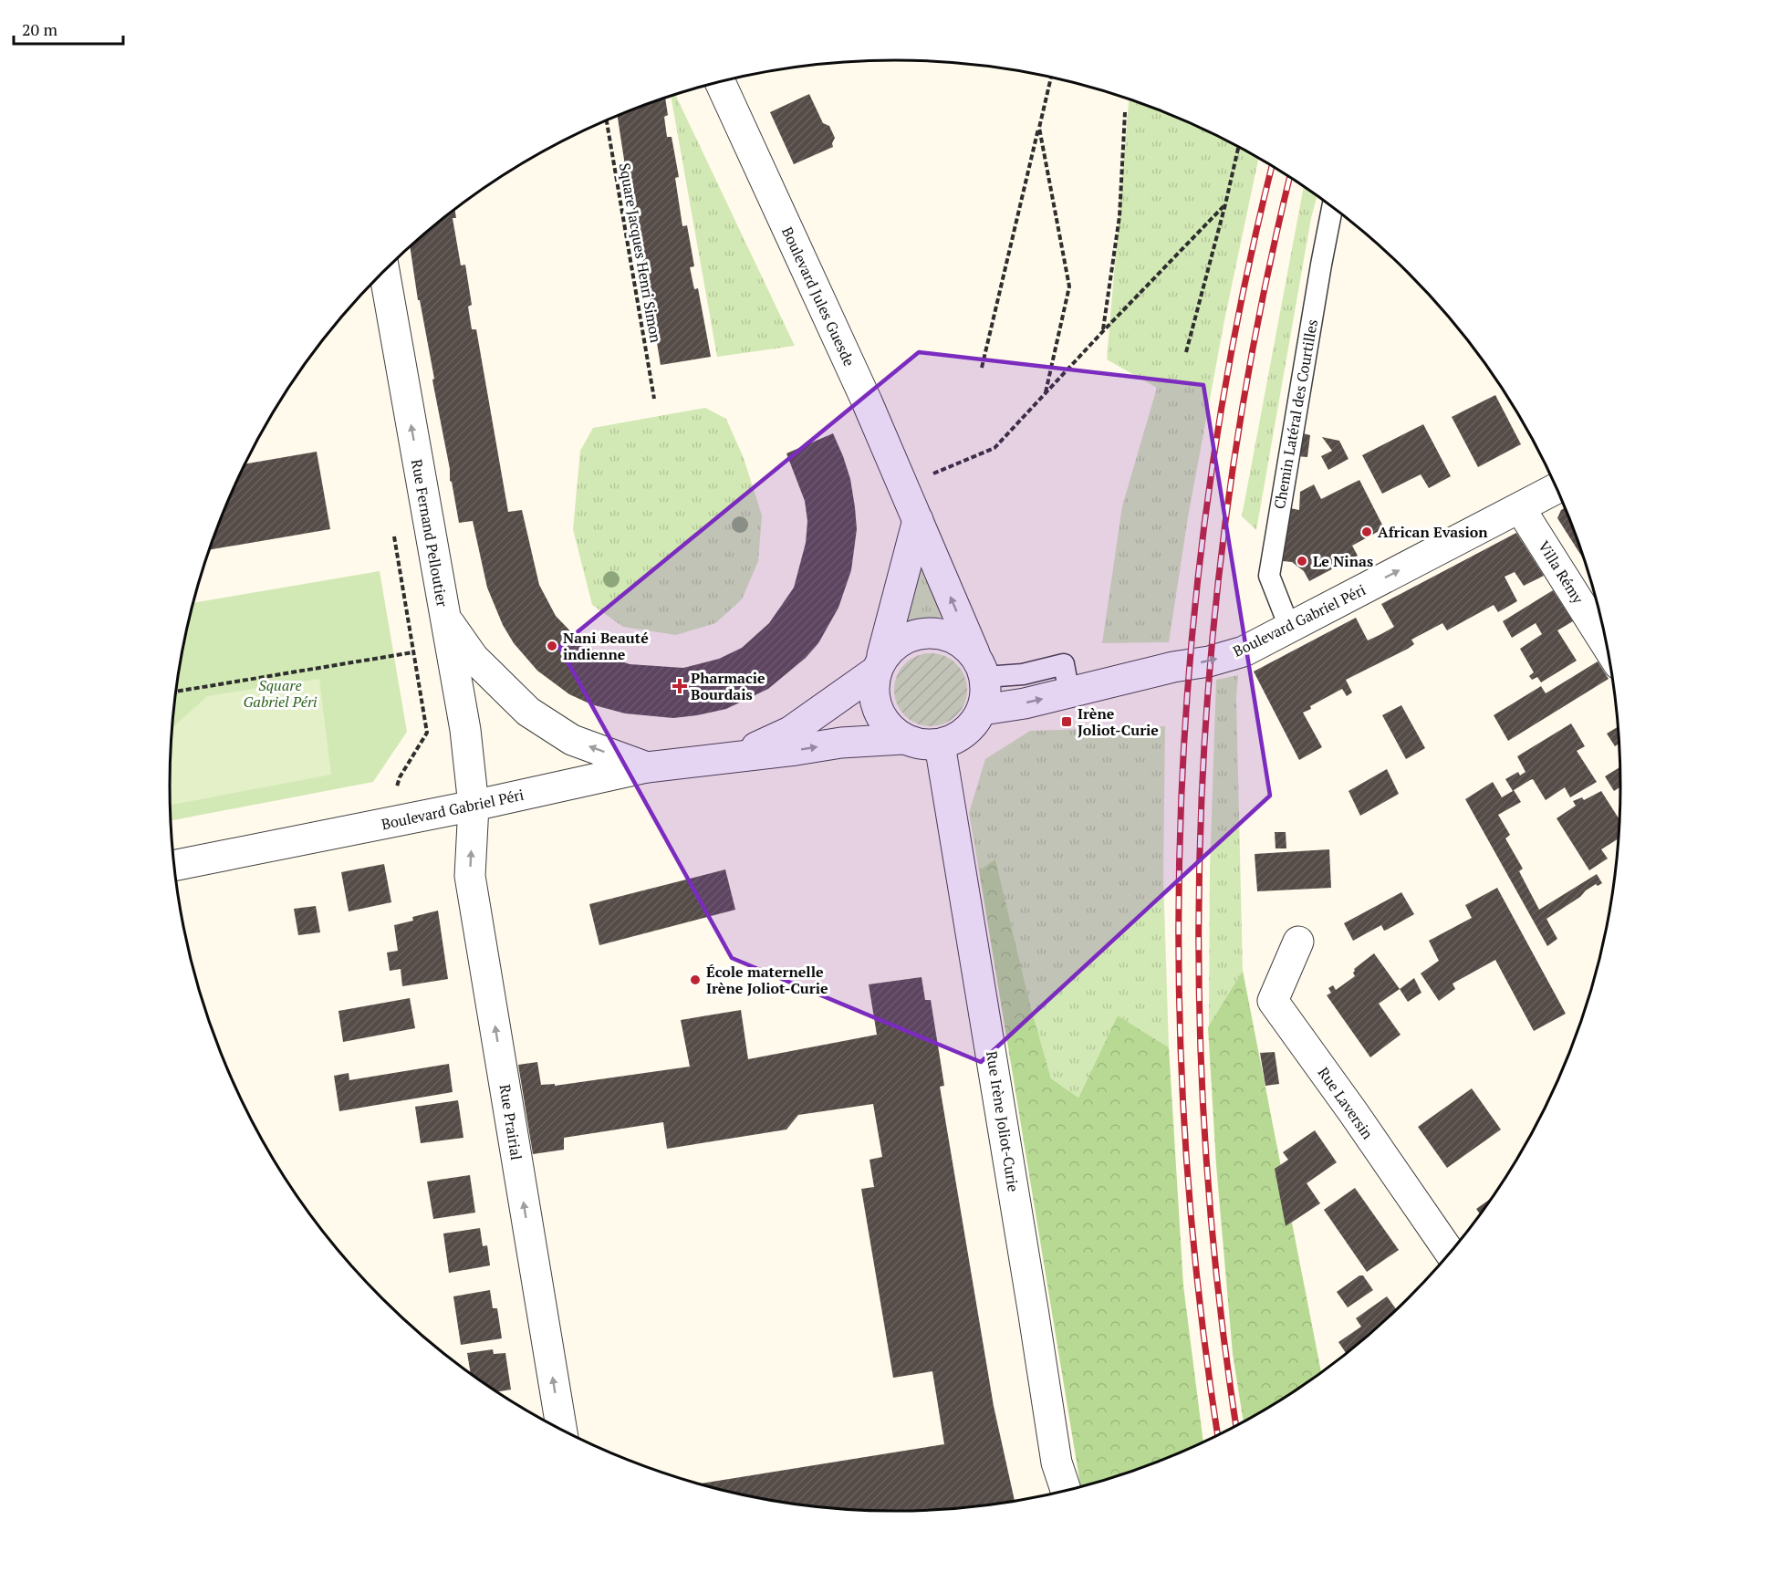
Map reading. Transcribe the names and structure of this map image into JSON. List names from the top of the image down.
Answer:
{
  "streets": {
    "street": [
      "Boulevard Jules Guesde",
      "Rue Fernand Pelloutier",
      "Villa Rémy",
      "Boulevard Gabriel Péri",
      "Rue Laversin",
      "Rue Irène Joliot-Curie",
      "Rue Prairial"
    ],
    "lane": ["Chemin Latéral des Courtilles"],
    "path": ["Square Jacques Henri Simon"]
  },
  "crossings": [
    ["Boulevard Jules Guesde", "Boulevard Gabriel Péri"],
    ["Boulevard Jules Guesde", "Rue Irène Joliot-Curie"],
    ["Chemin Latéral des Courtilles", "Boulevard Gabriel Péri"],
    ["Rue Fernand Pelloutier", "Boulevard Gabriel Péri"],
    ["Rue Fernand Pelloutier", "Rue Prairial"],
    ["Villa Rémy", "Boulevard Gabriel Péri"],
    ["Boulevard Gabriel Péri", "Rue Irène Joliot-Curie"],
    ["Boulevard Gabriel Péri", "Rue Prairial"]
  ],
  "one_way": ["Rue Fernand Pelloutier", "Boulevard Gabriel Péri", "Rue Prairial"],
  "parks": ["Square Gabriel Péri"],
  "places": {
    "other": [
      "African Evasion",
      "Le Ninas",
      "Nani Beauté indienne",
      "École maternelle Irène Joliot-Curie"
    ],
    "health": ["Pharmacie Bourdais"],
    "transit": ["Irène Joliot-Curie"]
  },
  "scale_bar": "20 m"
}
